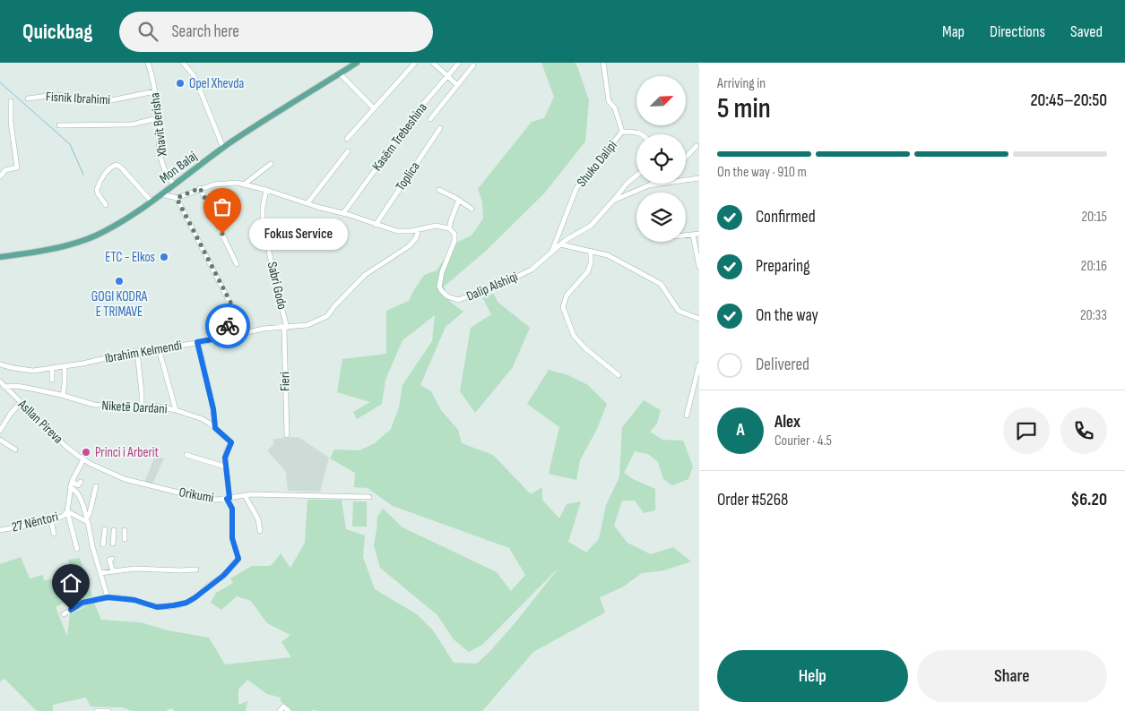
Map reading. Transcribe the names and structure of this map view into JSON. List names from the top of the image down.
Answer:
{
  "streets": {
    "main road": ["Mon Balaj"],
    "street": [
      "Fisnik Ibrahimi",
      "Xhavit Berisha",
      "Kasëm Trebeshina",
      "Shuko Dalipi",
      "Toplica",
      "Sabri Godo",
      "Dalip Alshiqi",
      "Ibrahim Kelmendi",
      "Fieri",
      "Niketë Dardani",
      "Asllan Pireva",
      "Orikumi",
      "27 Nëntori"
    ]
  },
  "crossings": [
    ["Fisnik Ibrahimi", "Xhavit Berisha"],
    ["Xhavit Berisha", "Mon Balaj"],
    ["Shuko Dalipi", "Dalip Alshiqi"],
    ["Sabri Godo", "Ibrahim Kelmendi"],
    ["Sabri Godo", "Fieri"],
    ["Ibrahim Kelmendi", "Fieri"],
    ["Niketë Dardani", "Asllan Pireva"],
    ["Asllan Pireva", "Orikumi"],
    ["Asllan Pireva", "27 Nëntori"],
    ["Orikumi", "27 Nëntori"]
  ],
  "places": [
    "Opel Xhevda",
    "Fokus Service",
    "ETC - Elkos",
    "GOGI KODRA E TRIMAVE",
    "Princi i Arberit"
  ],
  "north": "top right",
  "page": {
    "header": "Quickbag",
    "search": "Search here",
    "nav": ["Map", "Directions", "Saved"],
    "heading": ["5 min", "Arriving in", "20:45–20:50"],
    "panel": [
      "Alex",
      "Courier · 4.5",
      "Order #5268",
      "$6.20"
    ],
    "bar": "On the way · 910 m",
    "list": [
      ["Confirmed", "20:15"],
      ["Preparing", "20:16"],
      ["On the way", "20:33"],
      "Delivered"
    ],
    "bubble": "Fokus Service",
    "round": "A",
    "buttons": ["Help", "Share"]
  }
}
